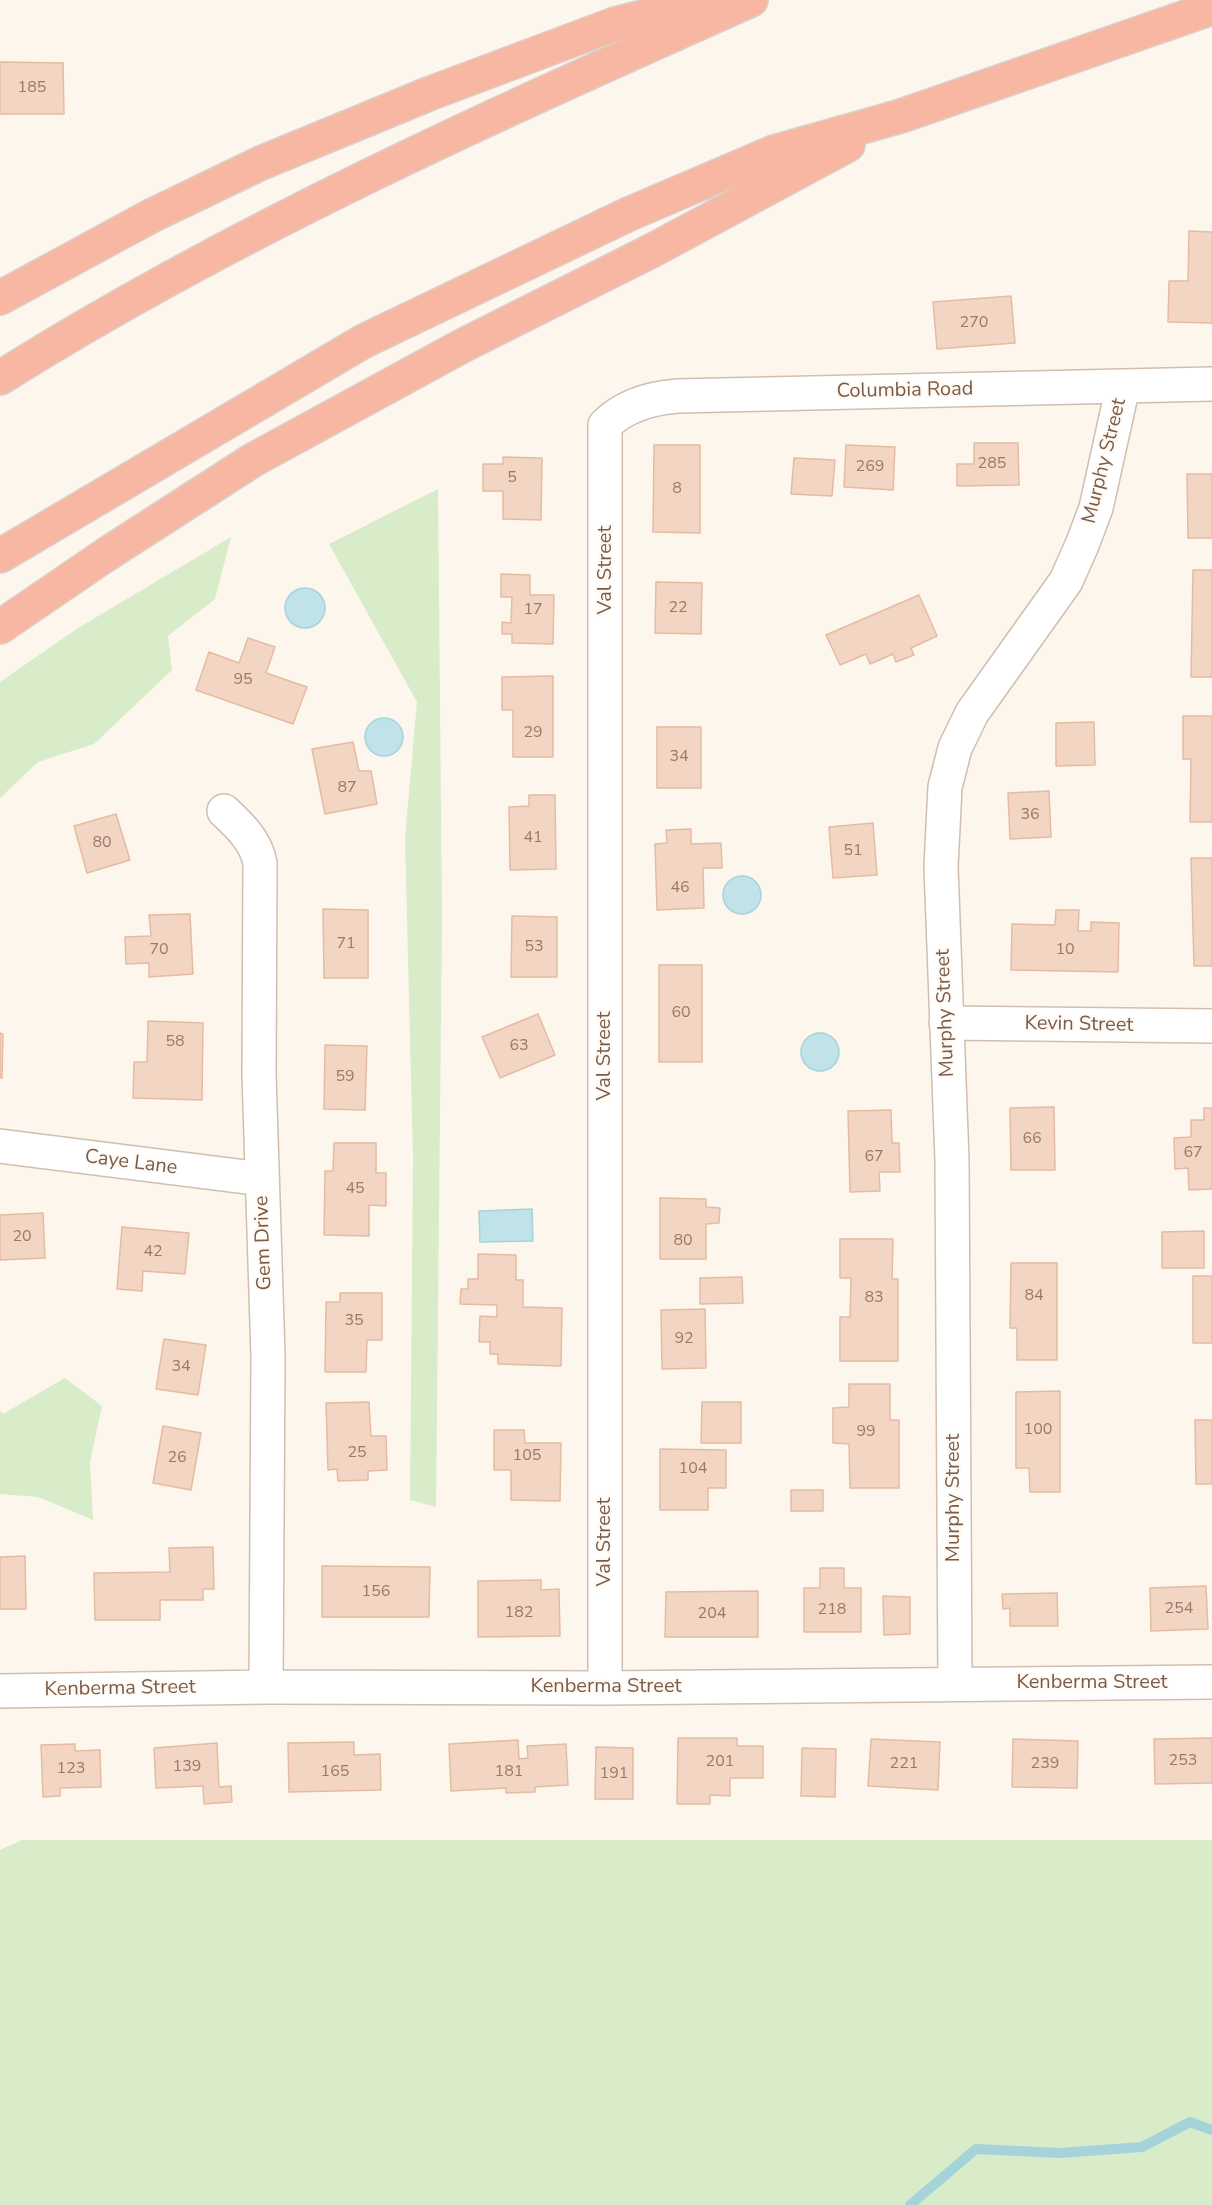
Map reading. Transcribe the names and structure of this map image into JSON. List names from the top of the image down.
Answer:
{
  "streets": {
    "street": [
      "Columbia Road",
      "Murphy Street",
      "Val Street",
      "Kevin Street",
      "Caye Lane",
      "Gem Drive",
      "Kenberma Street"
    ]
  },
  "crossings": [
    ["Columbia Road", "Murphy Street"],
    ["Columbia Road", "Val Street"],
    ["Murphy Street", "Kevin Street"],
    ["Murphy Street", "Kenberma Street"],
    ["Val Street", "Kenberma Street"],
    ["Caye Lane", "Gem Drive"],
    ["Gem Drive", "Kenberma Street"]
  ],
  "house_numbers": [
    "185",
    "270",
    "285",
    "269",
    "5",
    "8",
    "22",
    "17",
    "95",
    "29",
    "34",
    "87",
    "36",
    "41",
    "80",
    "51",
    "46",
    "71",
    "53",
    "70",
    "10",
    "60",
    "58",
    "63",
    "59",
    "66",
    "67",
    "67",
    "45",
    "20",
    "80",
    "42",
    "84",
    "83",
    "35",
    "92",
    "34",
    "100",
    "99",
    "25",
    "105",
    "26",
    "104",
    "156",
    "254",
    "218",
    "182",
    "204",
    "253",
    "201",
    "221",
    "239",
    "139",
    "123",
    "165",
    "181",
    "191"
  ]
}
